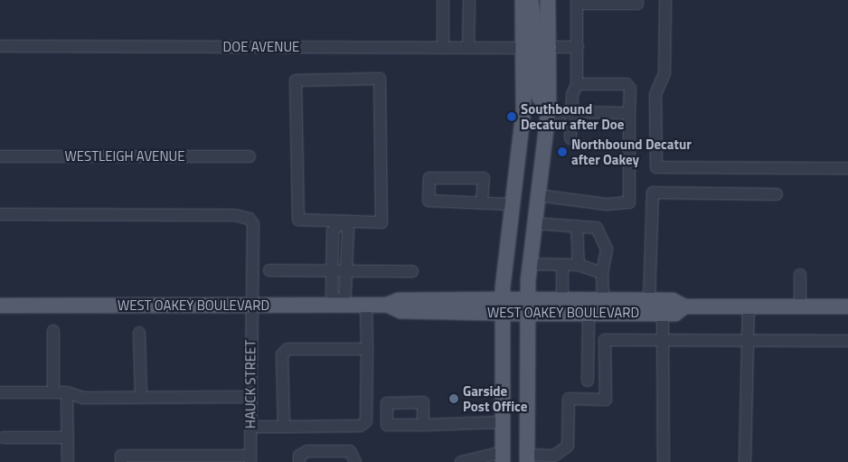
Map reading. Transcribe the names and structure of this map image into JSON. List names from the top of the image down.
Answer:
{
  "streets": {
    "main road": ["WEST OAKEY BOULEVARD"],
    "street": ["DOE AVENUE", "WESTLEIGH AVENUE", "HAUCK STREET"]
  },
  "crossings": [
    ["WEST OAKEY BOULEVARD", "HAUCK STREET"]
  ],
  "places": ["Southbound Decatur after Doe", "Northbound Decatur after Oakey", "Garside Post Office"]
}
